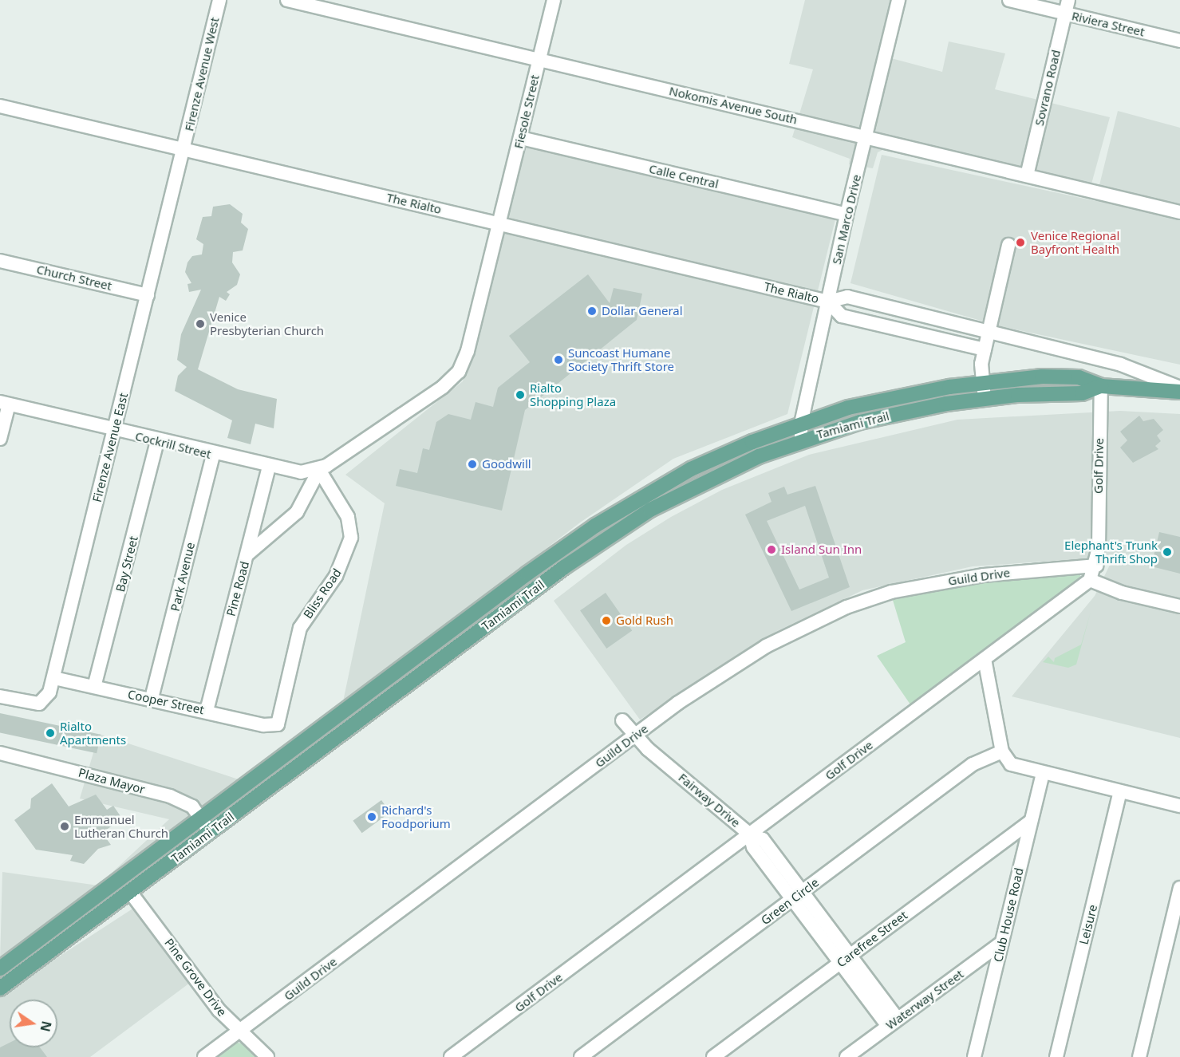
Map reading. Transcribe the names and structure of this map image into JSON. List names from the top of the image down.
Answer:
{
  "streets": {
    "main road": ["Tamiami Trail"],
    "street": [
      "Riviera Street",
      "Firenze Avenue West",
      "Sovrano Road",
      "Nokomis Avenue South",
      "Fiesole Street",
      "Calle Central",
      "The Rialto",
      "San Marco Drive",
      "Church Street",
      "Cockrill Street",
      "Firenze Avenue East",
      "Golf Drive",
      "Bay Street",
      "Park Avenue",
      "Guild Drive",
      "Pine Road",
      "Bliss Road",
      "Cooper Street",
      "Plaza Mayor",
      "Fairway Drive",
      "Green Circle",
      "Club House Road",
      "Leisure",
      "Carefree Street",
      "Pine Grove Drive",
      "Waterway Street"
    ]
  },
  "crossings": [
    ["Riviera Street", "Sovrano Road"],
    ["Firenze Avenue West", "The Rialto"],
    ["Firenze Avenue West", "Firenze Avenue East"],
    ["Sovrano Road", "Nokomis Avenue South"],
    ["Nokomis Avenue South", "Fiesole Street"],
    ["Nokomis Avenue South", "San Marco Drive"],
    ["Fiesole Street", "Calle Central"],
    ["Fiesole Street", "The Rialto"],
    ["Fiesole Street", "Cockrill Street"],
    ["Calle Central", "San Marco Drive"],
    ["The Rialto", "San Marco Drive"],
    ["The Rialto", "Cockrill Street"],
    ["The Rialto", "Firenze Avenue East"],
    ["San Marco Drive", "Tamiami Trail"],
    ["Church Street", "Firenze Avenue East"],
    ["Tamiami Trail", "Golf Drive"],
    ["Tamiami Trail", "Plaza Mayor"],
    ["Tamiami Trail", "Pine Grove Drive"],
    ["Cockrill Street", "Firenze Avenue East"],
    ["Cockrill Street", "Bay Street"],
    ["Cockrill Street", "Park Avenue"],
    ["Cockrill Street", "Pine Road"],
    ["Cockrill Street", "Bliss Road"],
    ["Firenze Avenue East", "Cooper Street"],
    ["Golf Drive", "Guild Drive"],
    ["Golf Drive", "Fairway Drive"],
    ["Bay Street", "Cooper Street"],
    ["Park Avenue", "Cooper Street"],
    ["Guild Drive", "Fairway Drive"],
    ["Guild Drive", "Pine Grove Drive"],
    ["Pine Road", "Cooper Street"],
    ["Bliss Road", "Cooper Street"],
    ["Fairway Drive", "Green Circle"],
    ["Fairway Drive", "Carefree Street"],
    ["Fairway Drive", "Waterway Street"],
    ["Club House Road", "Carefree Street"],
    ["Club House Road", "Waterway Street"]
  ],
  "places": [
    "Venice Regional Bayfront Health",
    "Dollar General",
    "Venice Presbyterian Church",
    "Suncoast Humane Society Thrift Store",
    "Rialto Shopping Plaza",
    "Goodwill",
    "Island Sun Inn",
    "Elephant's Trunk Thrift Shop",
    "Gold Rush",
    "Rialto Apartments",
    "Richard's Foodporium",
    "Emmanuel Lutheran Church"
  ],
  "north": "right"
}
